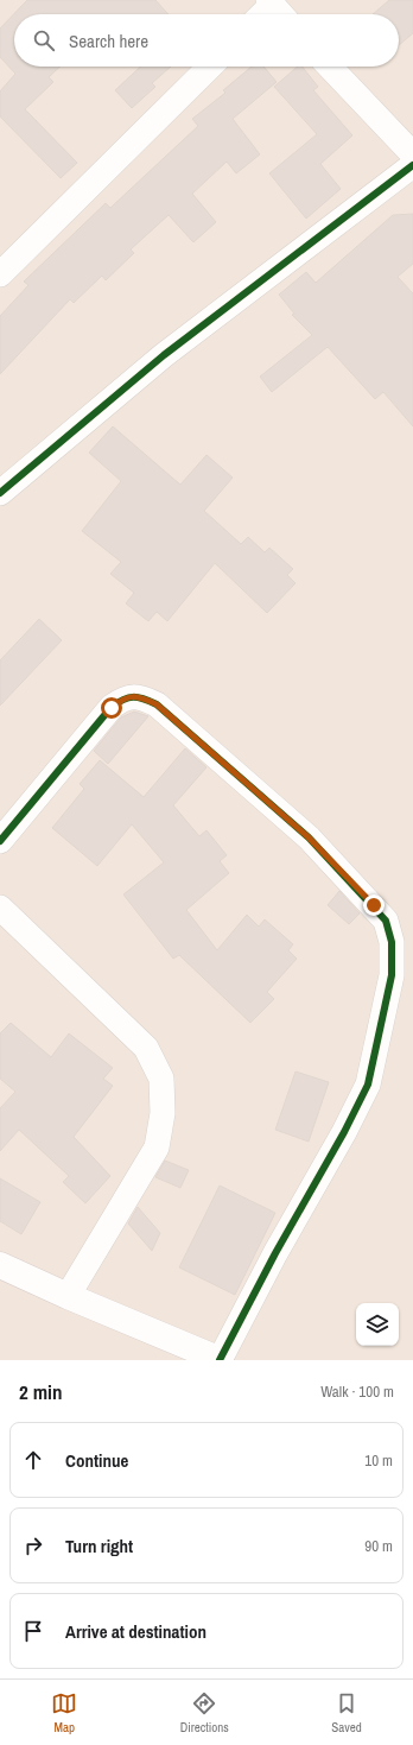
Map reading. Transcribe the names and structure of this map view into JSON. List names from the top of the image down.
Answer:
{
  "page": {
    "search": "Search here",
    "heading": ["2 min", "Walk · 100 m"],
    "list": [
      ["Continue", "10 m"],
      ["Turn right", "90 m"],
      "Arrive at destination"
    ],
    "nav": ["Map", "Directions", "Saved"]
  }
}
